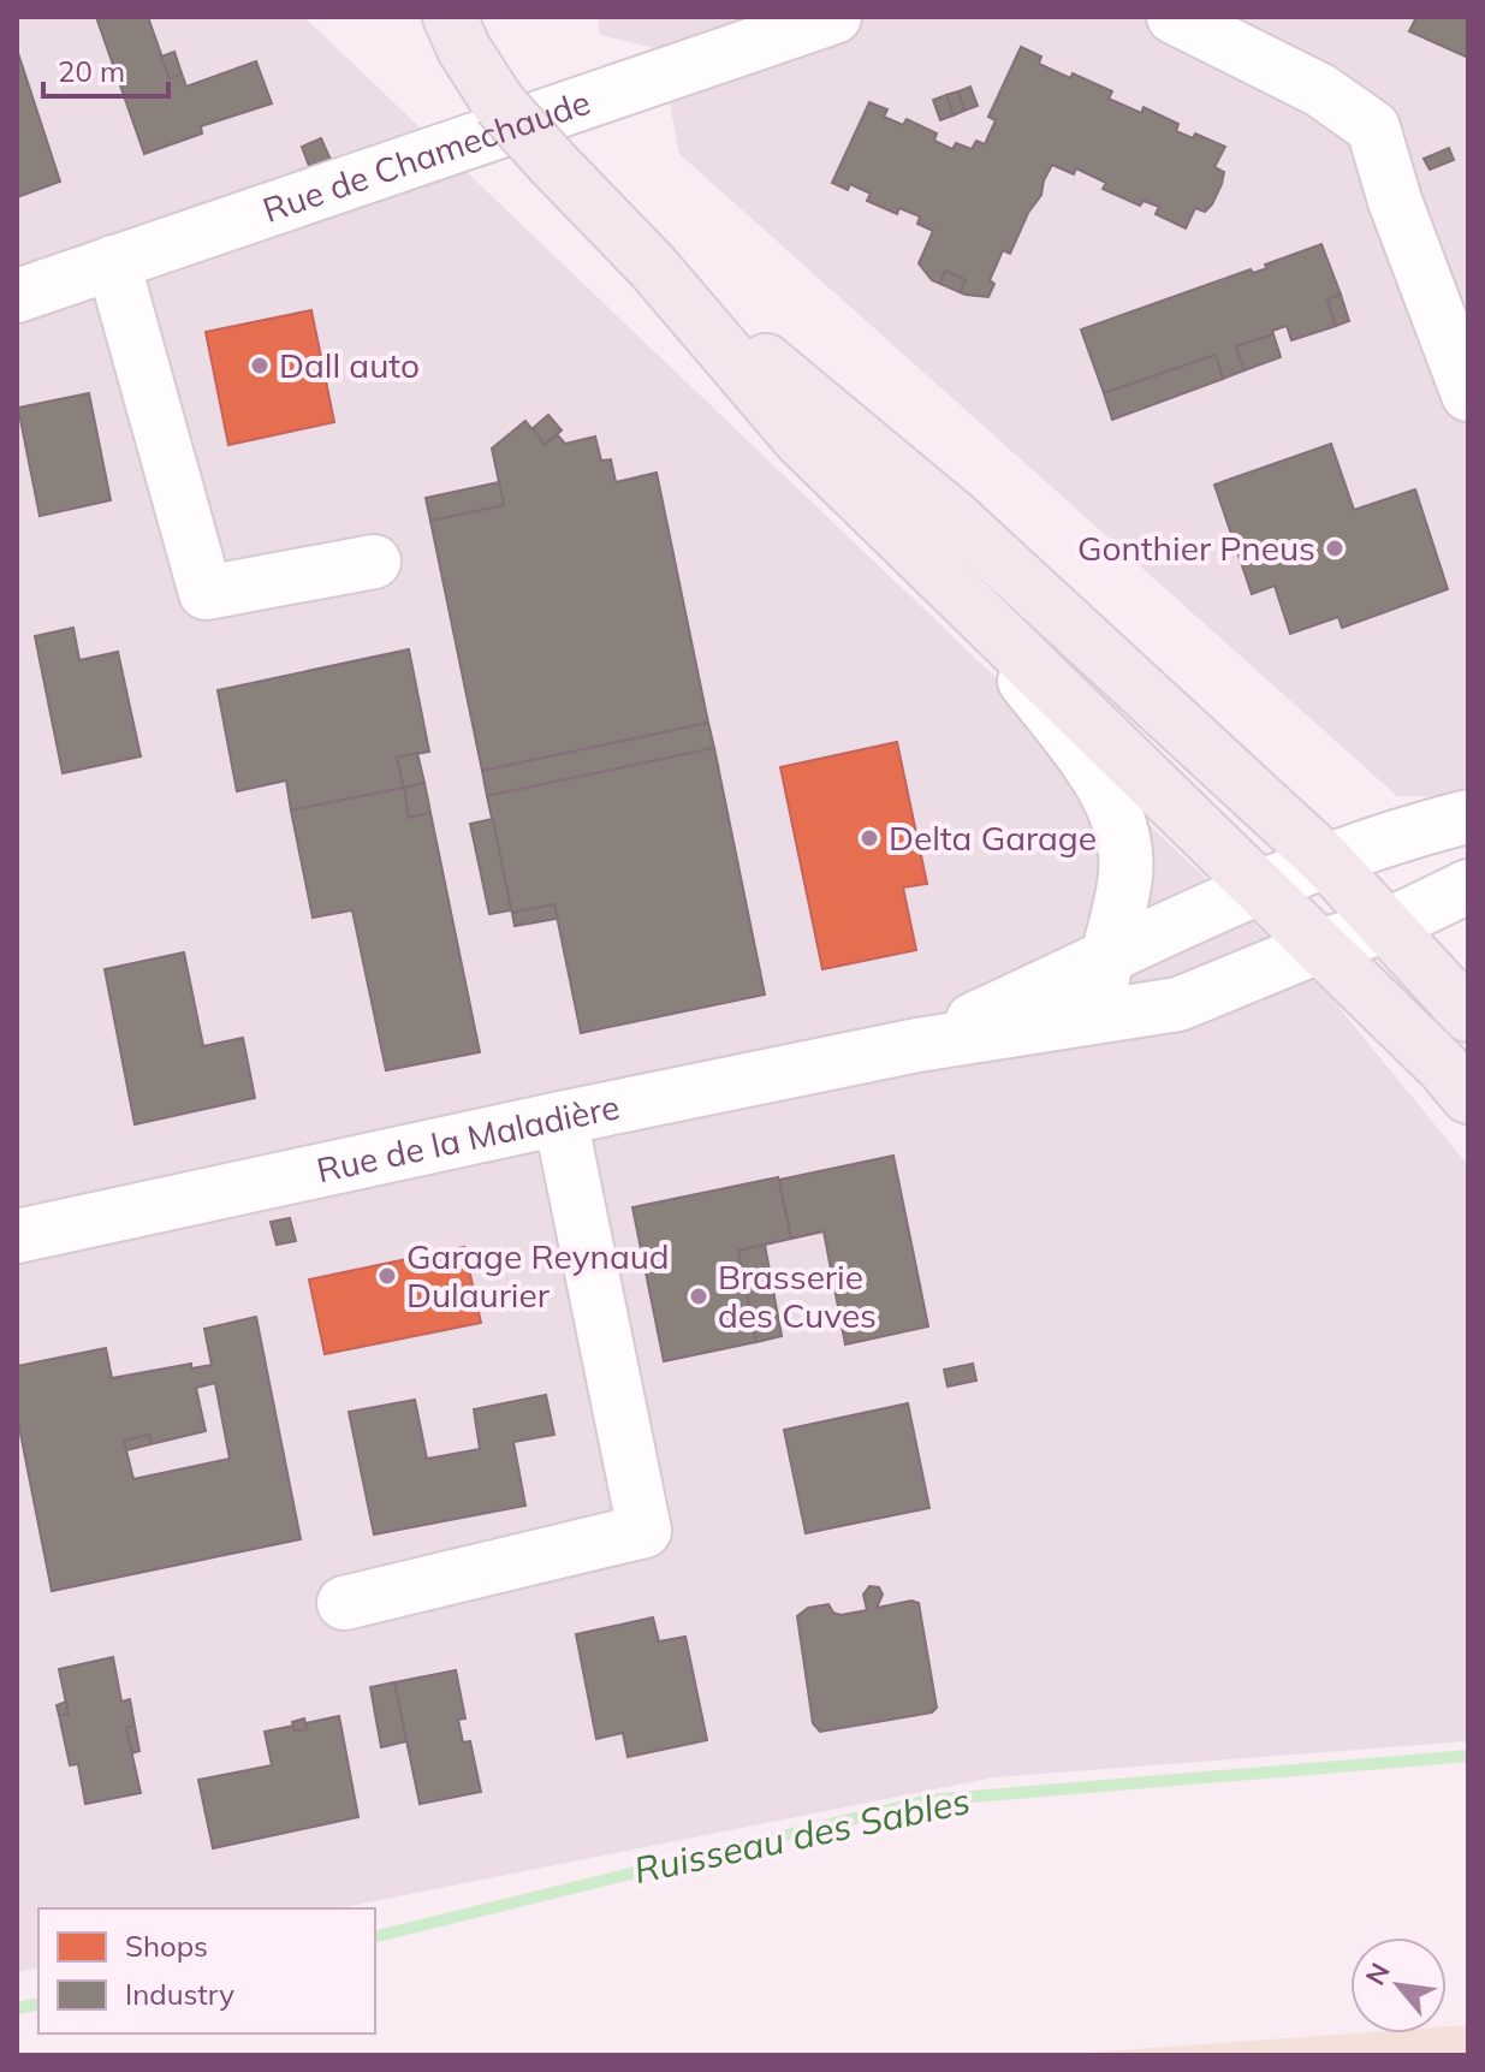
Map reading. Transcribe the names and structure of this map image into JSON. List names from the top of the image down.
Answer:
{
  "streets": {
    "street": ["Rue de Chamechaude", "Rue de la Maladière"]
  },
  "water": ["Ruisseau des Sables"],
  "places": [
    "Dall auto",
    "Gonthier Pneus",
    "Delta Garage",
    "Garage Reynaud Dulaurier",
    "Brasserie des Cuves"
  ],
  "legend": ["Shops", "Industry"],
  "scale_bar": "20 m",
  "north": "top left"
}
